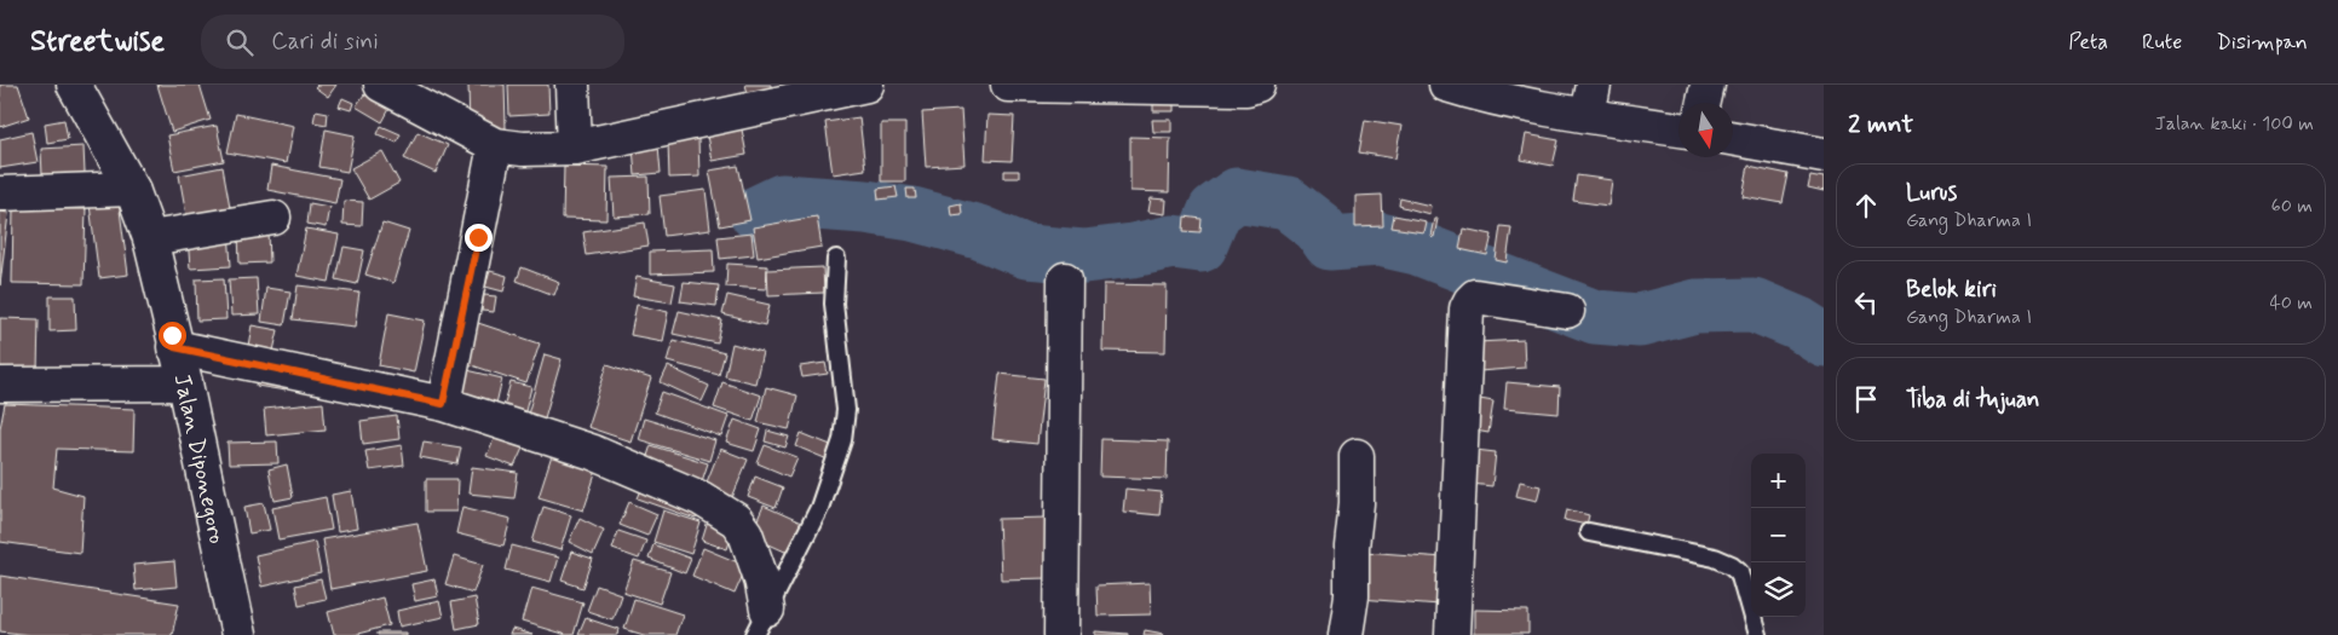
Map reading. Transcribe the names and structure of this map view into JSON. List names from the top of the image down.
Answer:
{
  "streets": {
    "street": ["Jalan Diponegoro"]
  },
  "north": "bottom",
  "page": {
    "header": "Streetwise",
    "search": "Cari di sini",
    "nav": ["Peta", "Rute", "Disimpan"],
    "heading": ["2 mnt", "Jalan kaki · 100 m"],
    "list": [
      ["Lurus", "Gang Dharma I", "60 m"],
      ["Belok kiri", "Gang Dharma I", "40 m"],
      "Tiba di tujuan"
    ],
    "map_buttons": ["+", "−"]
  }
}
